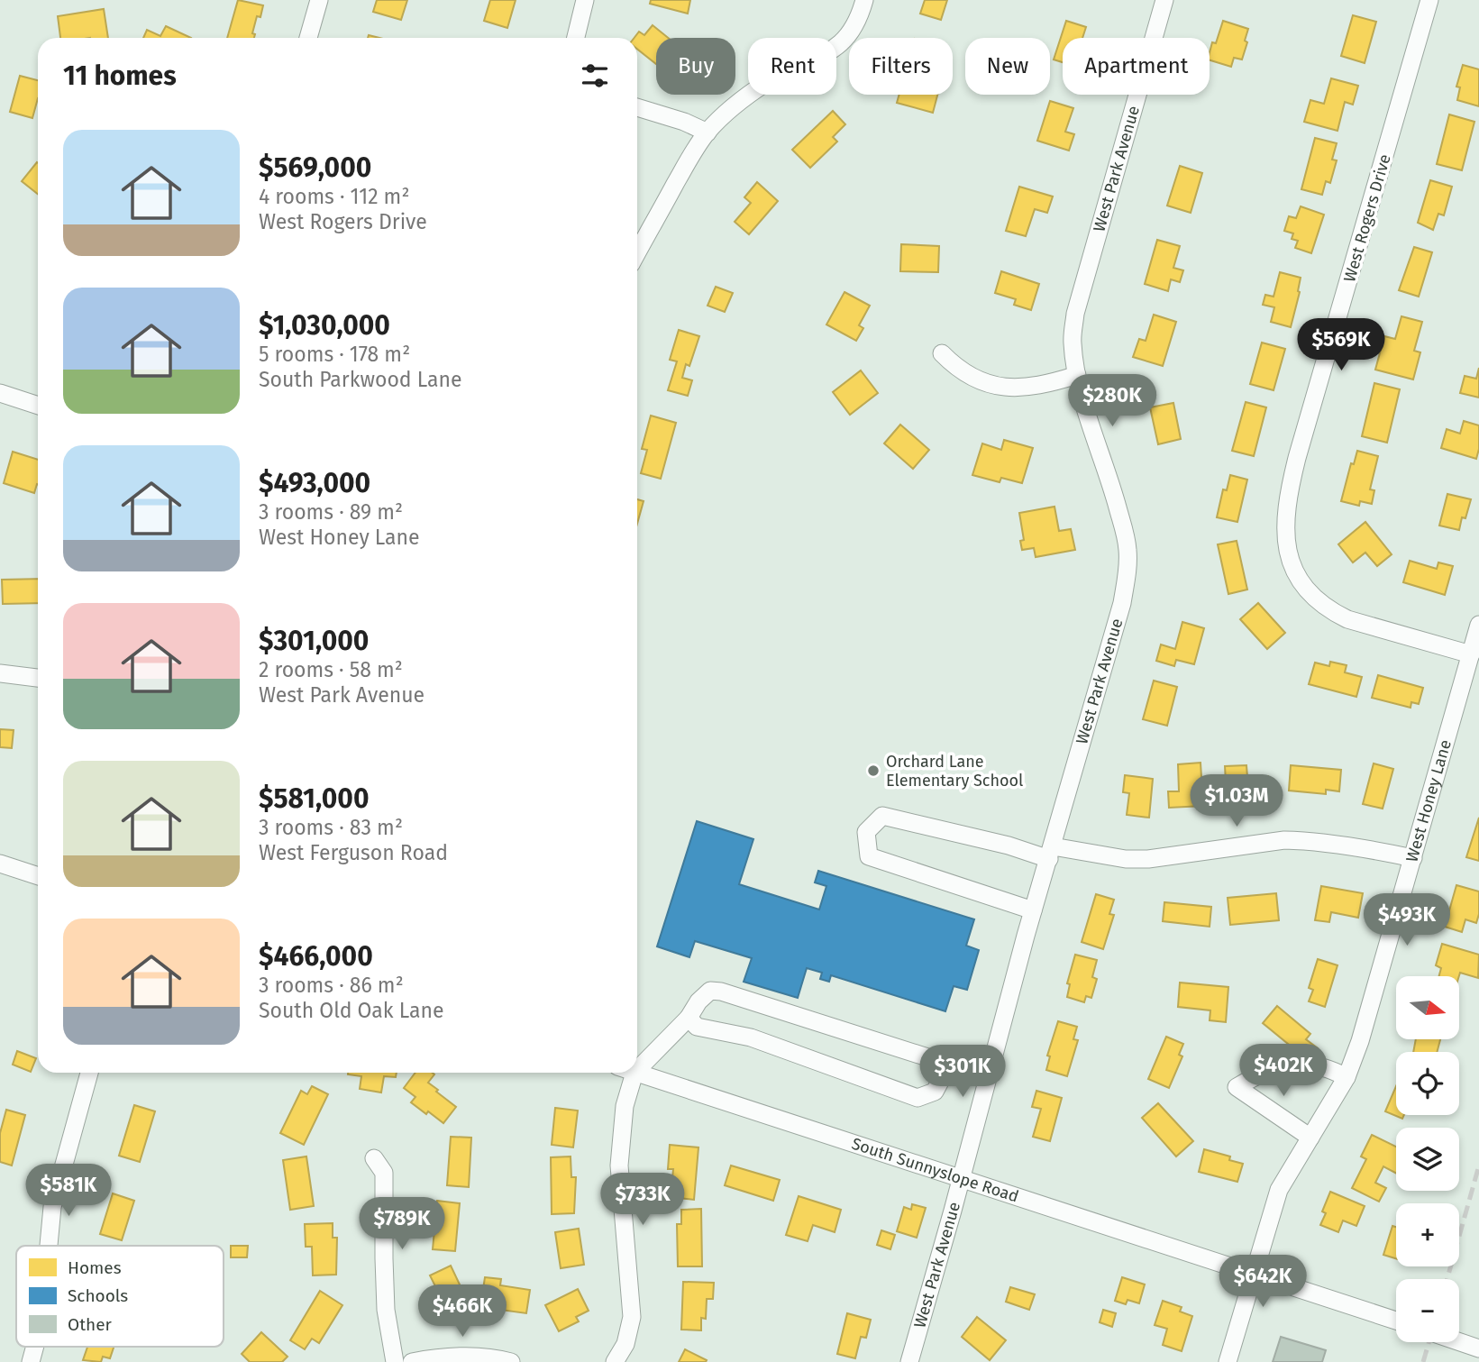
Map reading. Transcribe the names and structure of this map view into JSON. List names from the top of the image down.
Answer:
{
  "streets": {
    "street": [
      "West Park Avenue",
      "West Rogers Drive",
      "West Honey Lane",
      "South Sunnyslope Road"
    ]
  },
  "crossings": [
    ["West Park Avenue", "South Sunnyslope Road"],
    ["West Rogers Drive", "West Honey Lane"],
    ["West Honey Lane", "South Sunnyslope Road"]
  ],
  "places": ["Orchard Lane Elementary School"],
  "legend": ["Homes", "Schools", "Other"],
  "north": "right",
  "page": {
    "chip": [
      "Buy",
      "Rent",
      "Filters",
      "New",
      "Apartment"
    ],
    "heading": "11 homes",
    "list": [
      {
        "name": "$569,000",
        "note": "4 rooms · 112 m² · West Rogers Drive"
      },
      {
        "name": "$1,030,000",
        "note": "5 rooms · 178 m² · South Parkwood Lane"
      },
      {
        "name": "$493,000",
        "note": "3 rooms · 89 m² · West Honey Lane"
      },
      {
        "name": "$301,000",
        "note": "2 rooms · 58 m² · West Park Avenue"
      },
      {
        "name": "$581,000",
        "note": "3 rooms · 83 m² · West Ferguson Road"
      },
      {
        "name": "$466,000",
        "note": "3 rooms · 86 m² · South Old Oak Lane"
      }
    ],
    "price": [
      "$569K",
      "$280K",
      "$1.03M",
      "$493K",
      "$402K",
      "$301K",
      "$581K",
      "$733K",
      "$789K",
      "$642K",
      "$466K"
    ],
    "map_buttons": ["+", "−"]
  }
}
